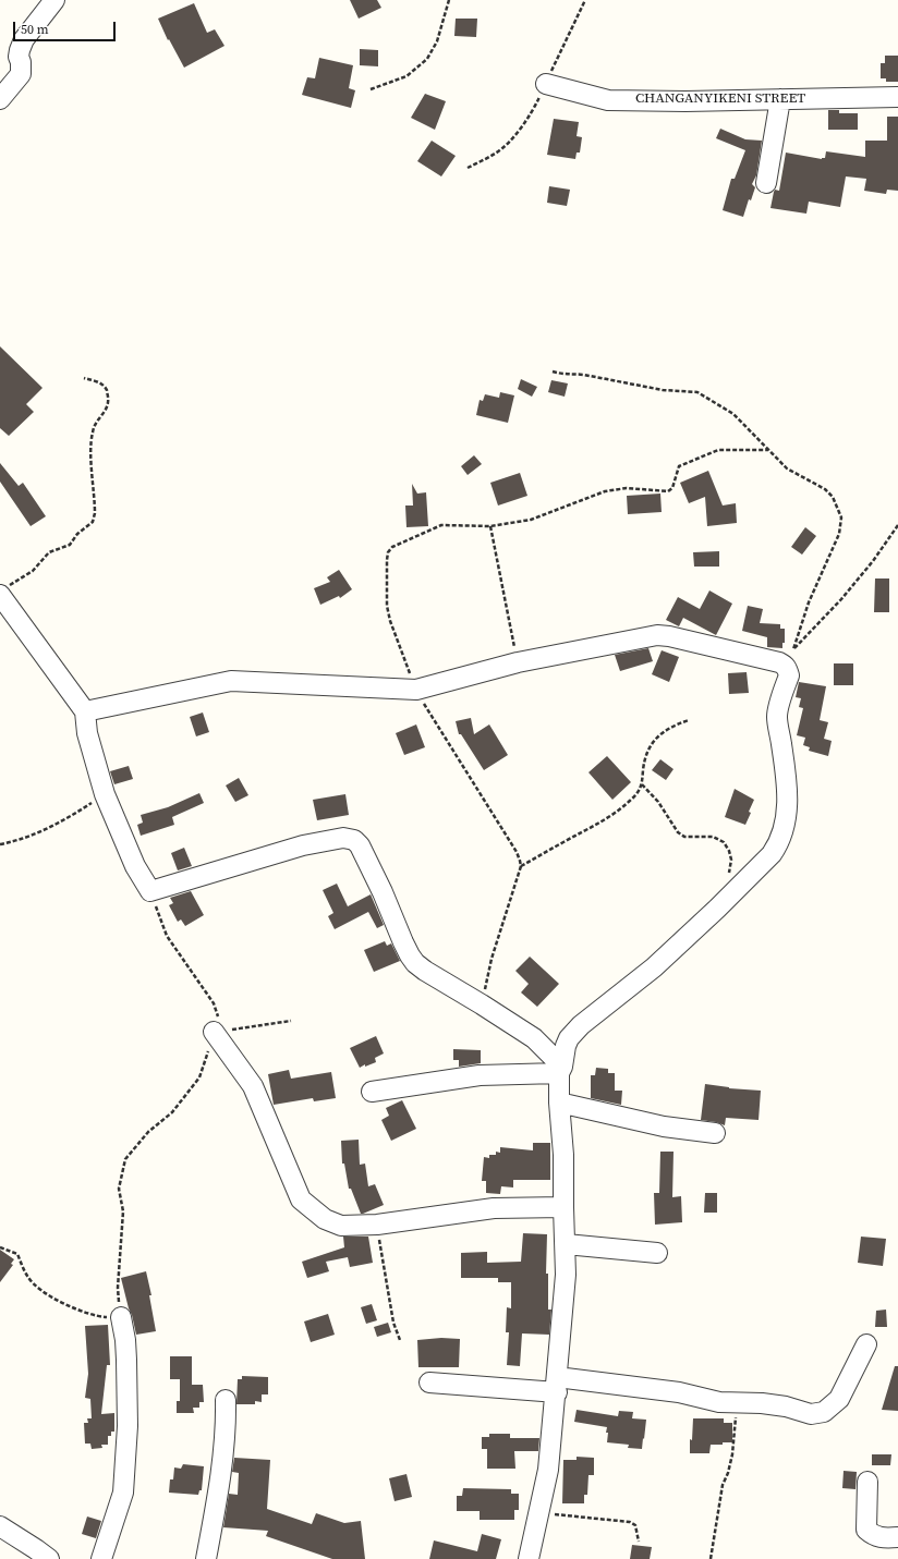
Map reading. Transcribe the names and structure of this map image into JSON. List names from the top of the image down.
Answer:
{
  "streets": {
    "street": ["CHANGANYIKENI STREET"]
  },
  "scale_bar": "50 m"
}
